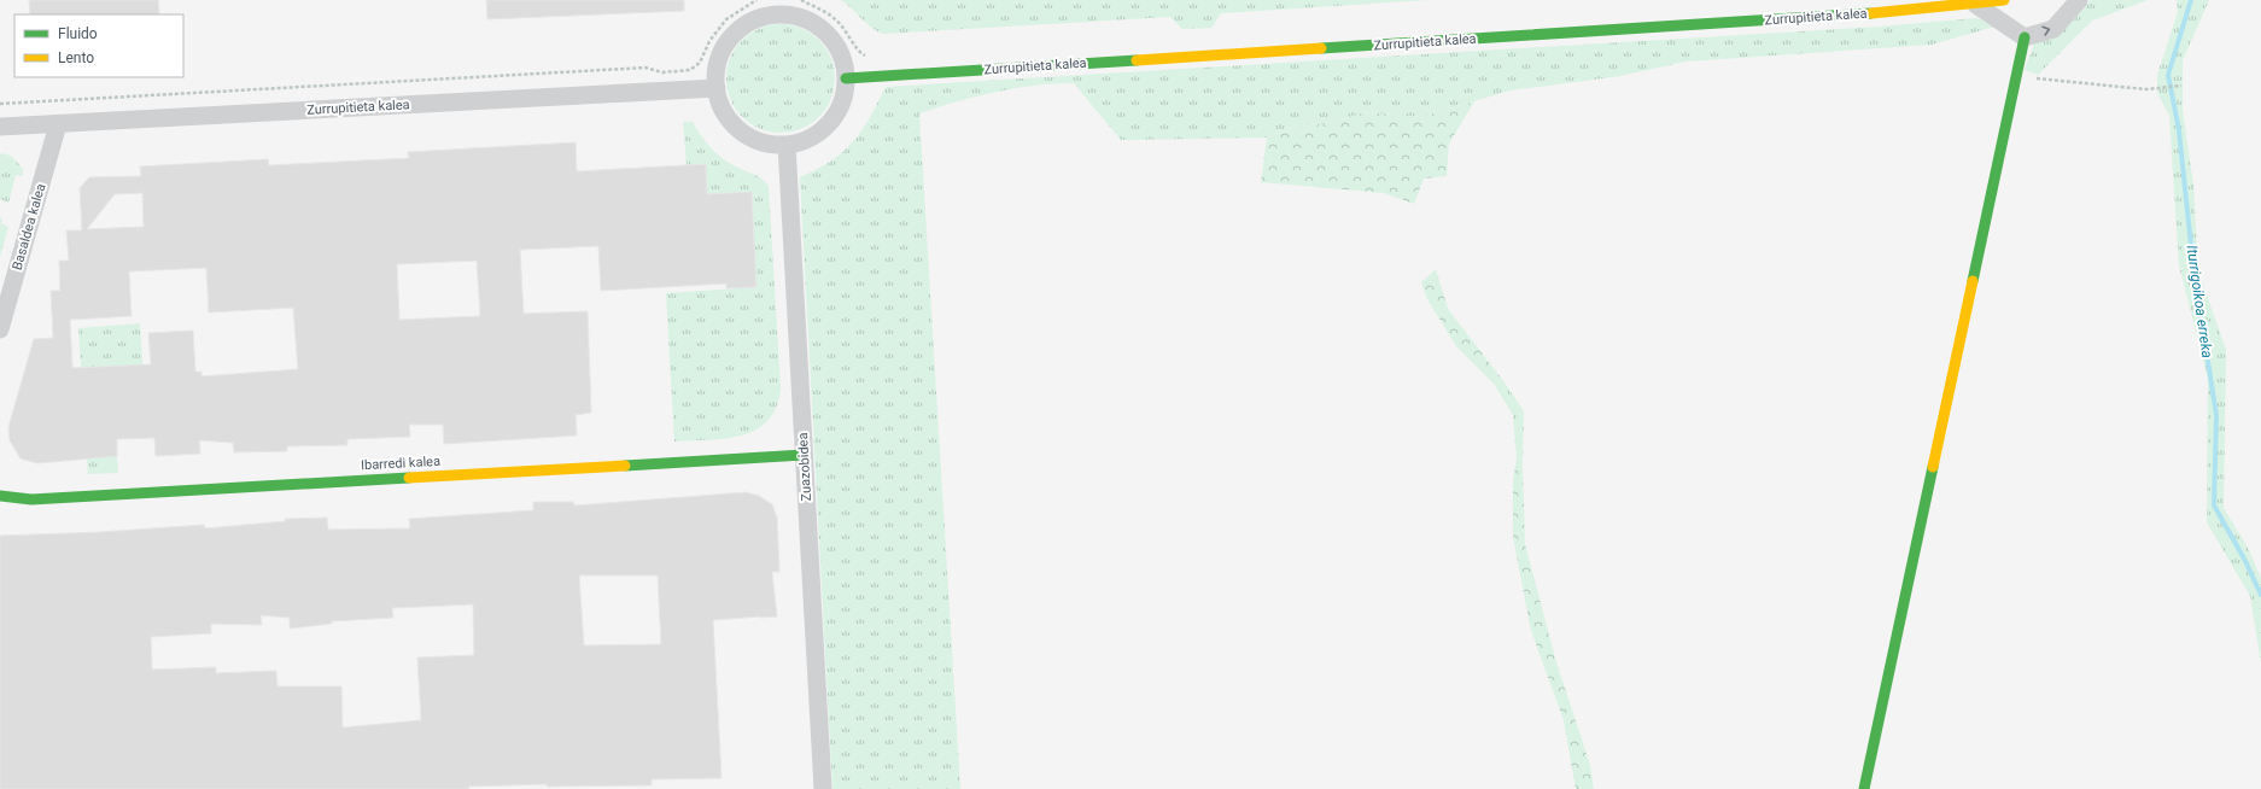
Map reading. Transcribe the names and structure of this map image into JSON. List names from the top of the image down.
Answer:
{
  "streets": {
    "street": [
      "Zurrupitieta kalea",
      "Basaldea kalea",
      "Ibarredi kalea",
      "Zuazobidea"
    ]
  },
  "crossings": [
    ["Zurrupitieta kalea", "Basaldea kalea"],
    ["Zurrupitieta kalea", "Zuazobidea"],
    ["Ibarredi kalea", "Zuazobidea"]
  ],
  "water": ["Iturrigoikoa erreka"],
  "legend": ["Fluido", "Lento"]
}
